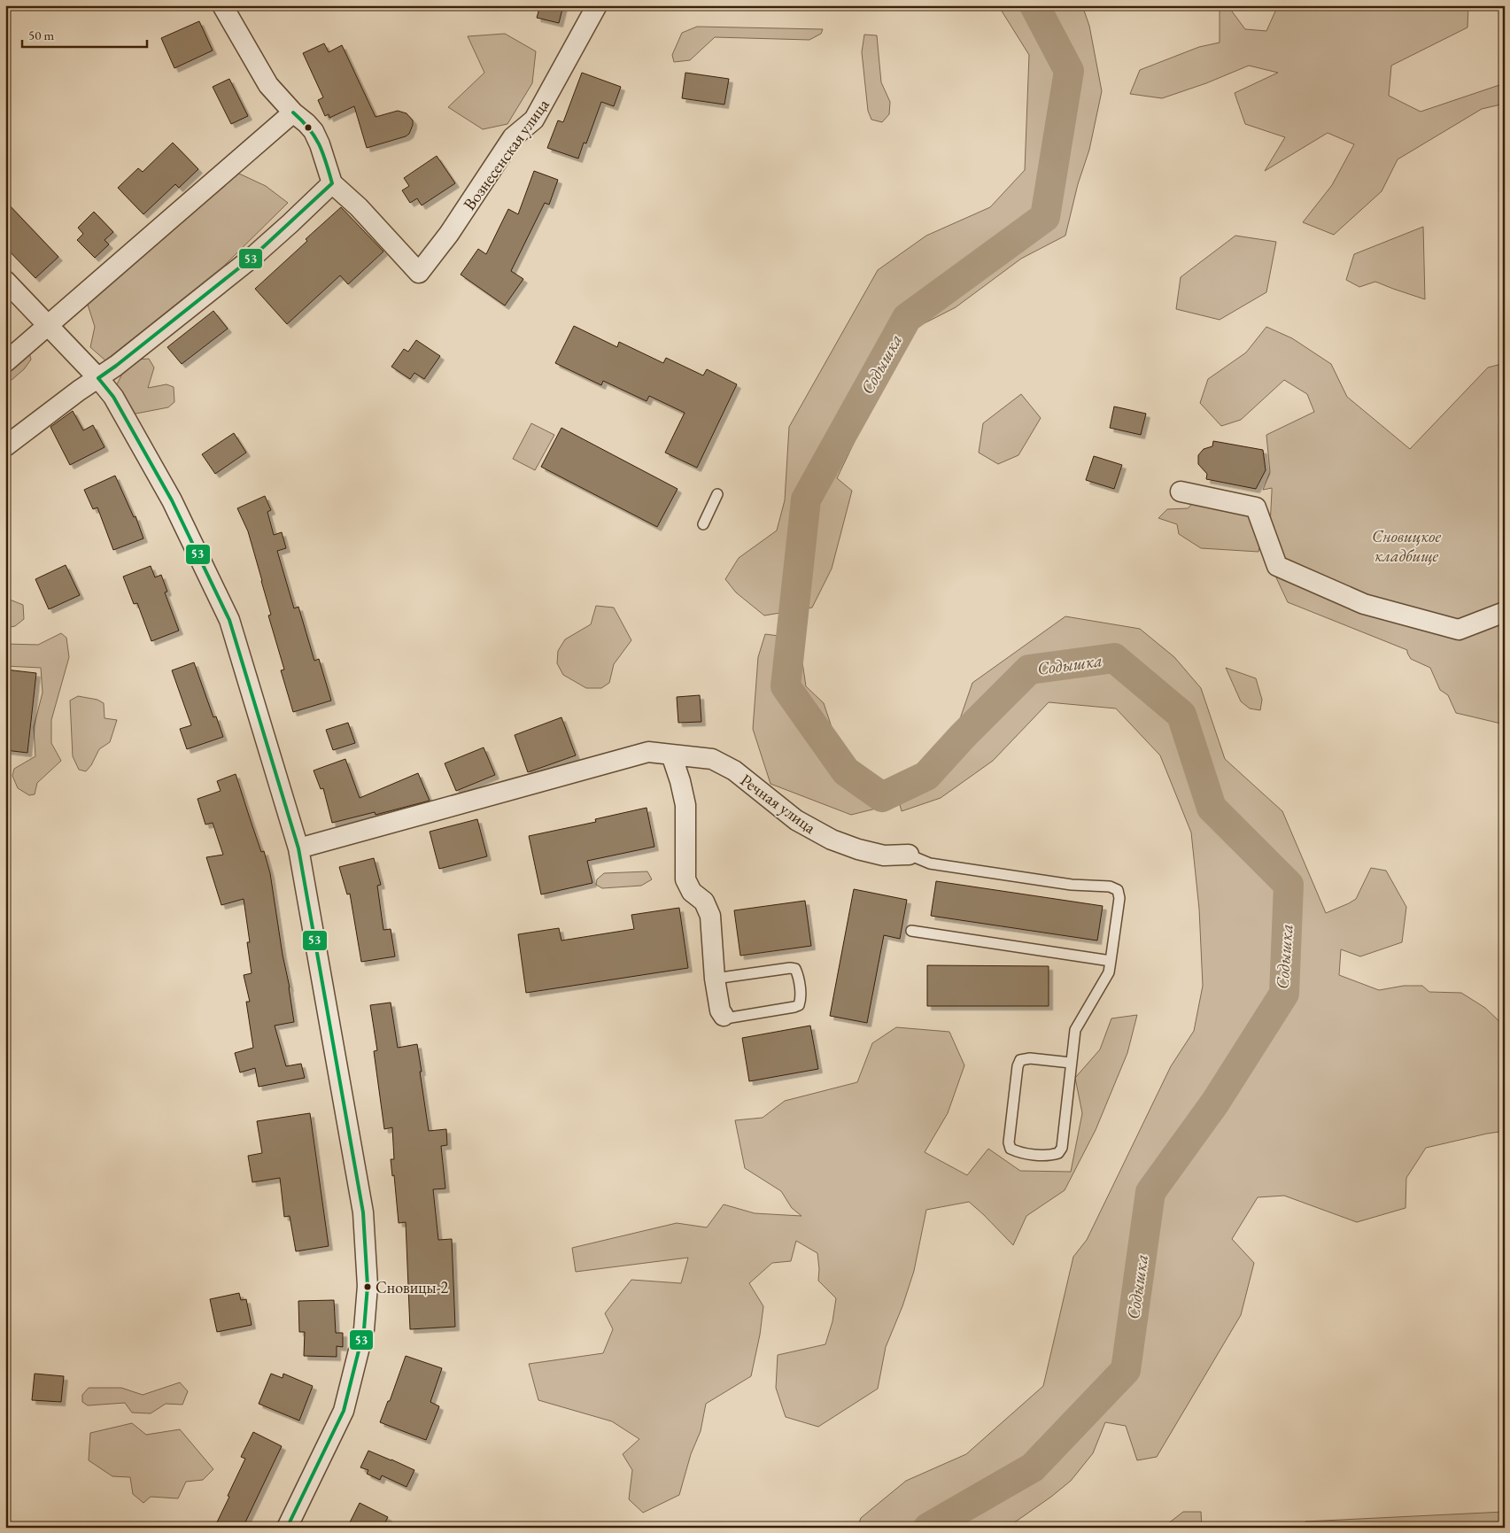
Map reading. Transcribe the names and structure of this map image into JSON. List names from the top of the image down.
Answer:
{
  "streets": {
    "street": ["Вознесенская улица", "Речная улица"]
  },
  "water": ["Содышка"],
  "parks": ["Сновицкое кладбище"],
  "places": ["Сновицы-2"],
  "lines": ["transit line 53"],
  "scale_bar": "50 m"
}
